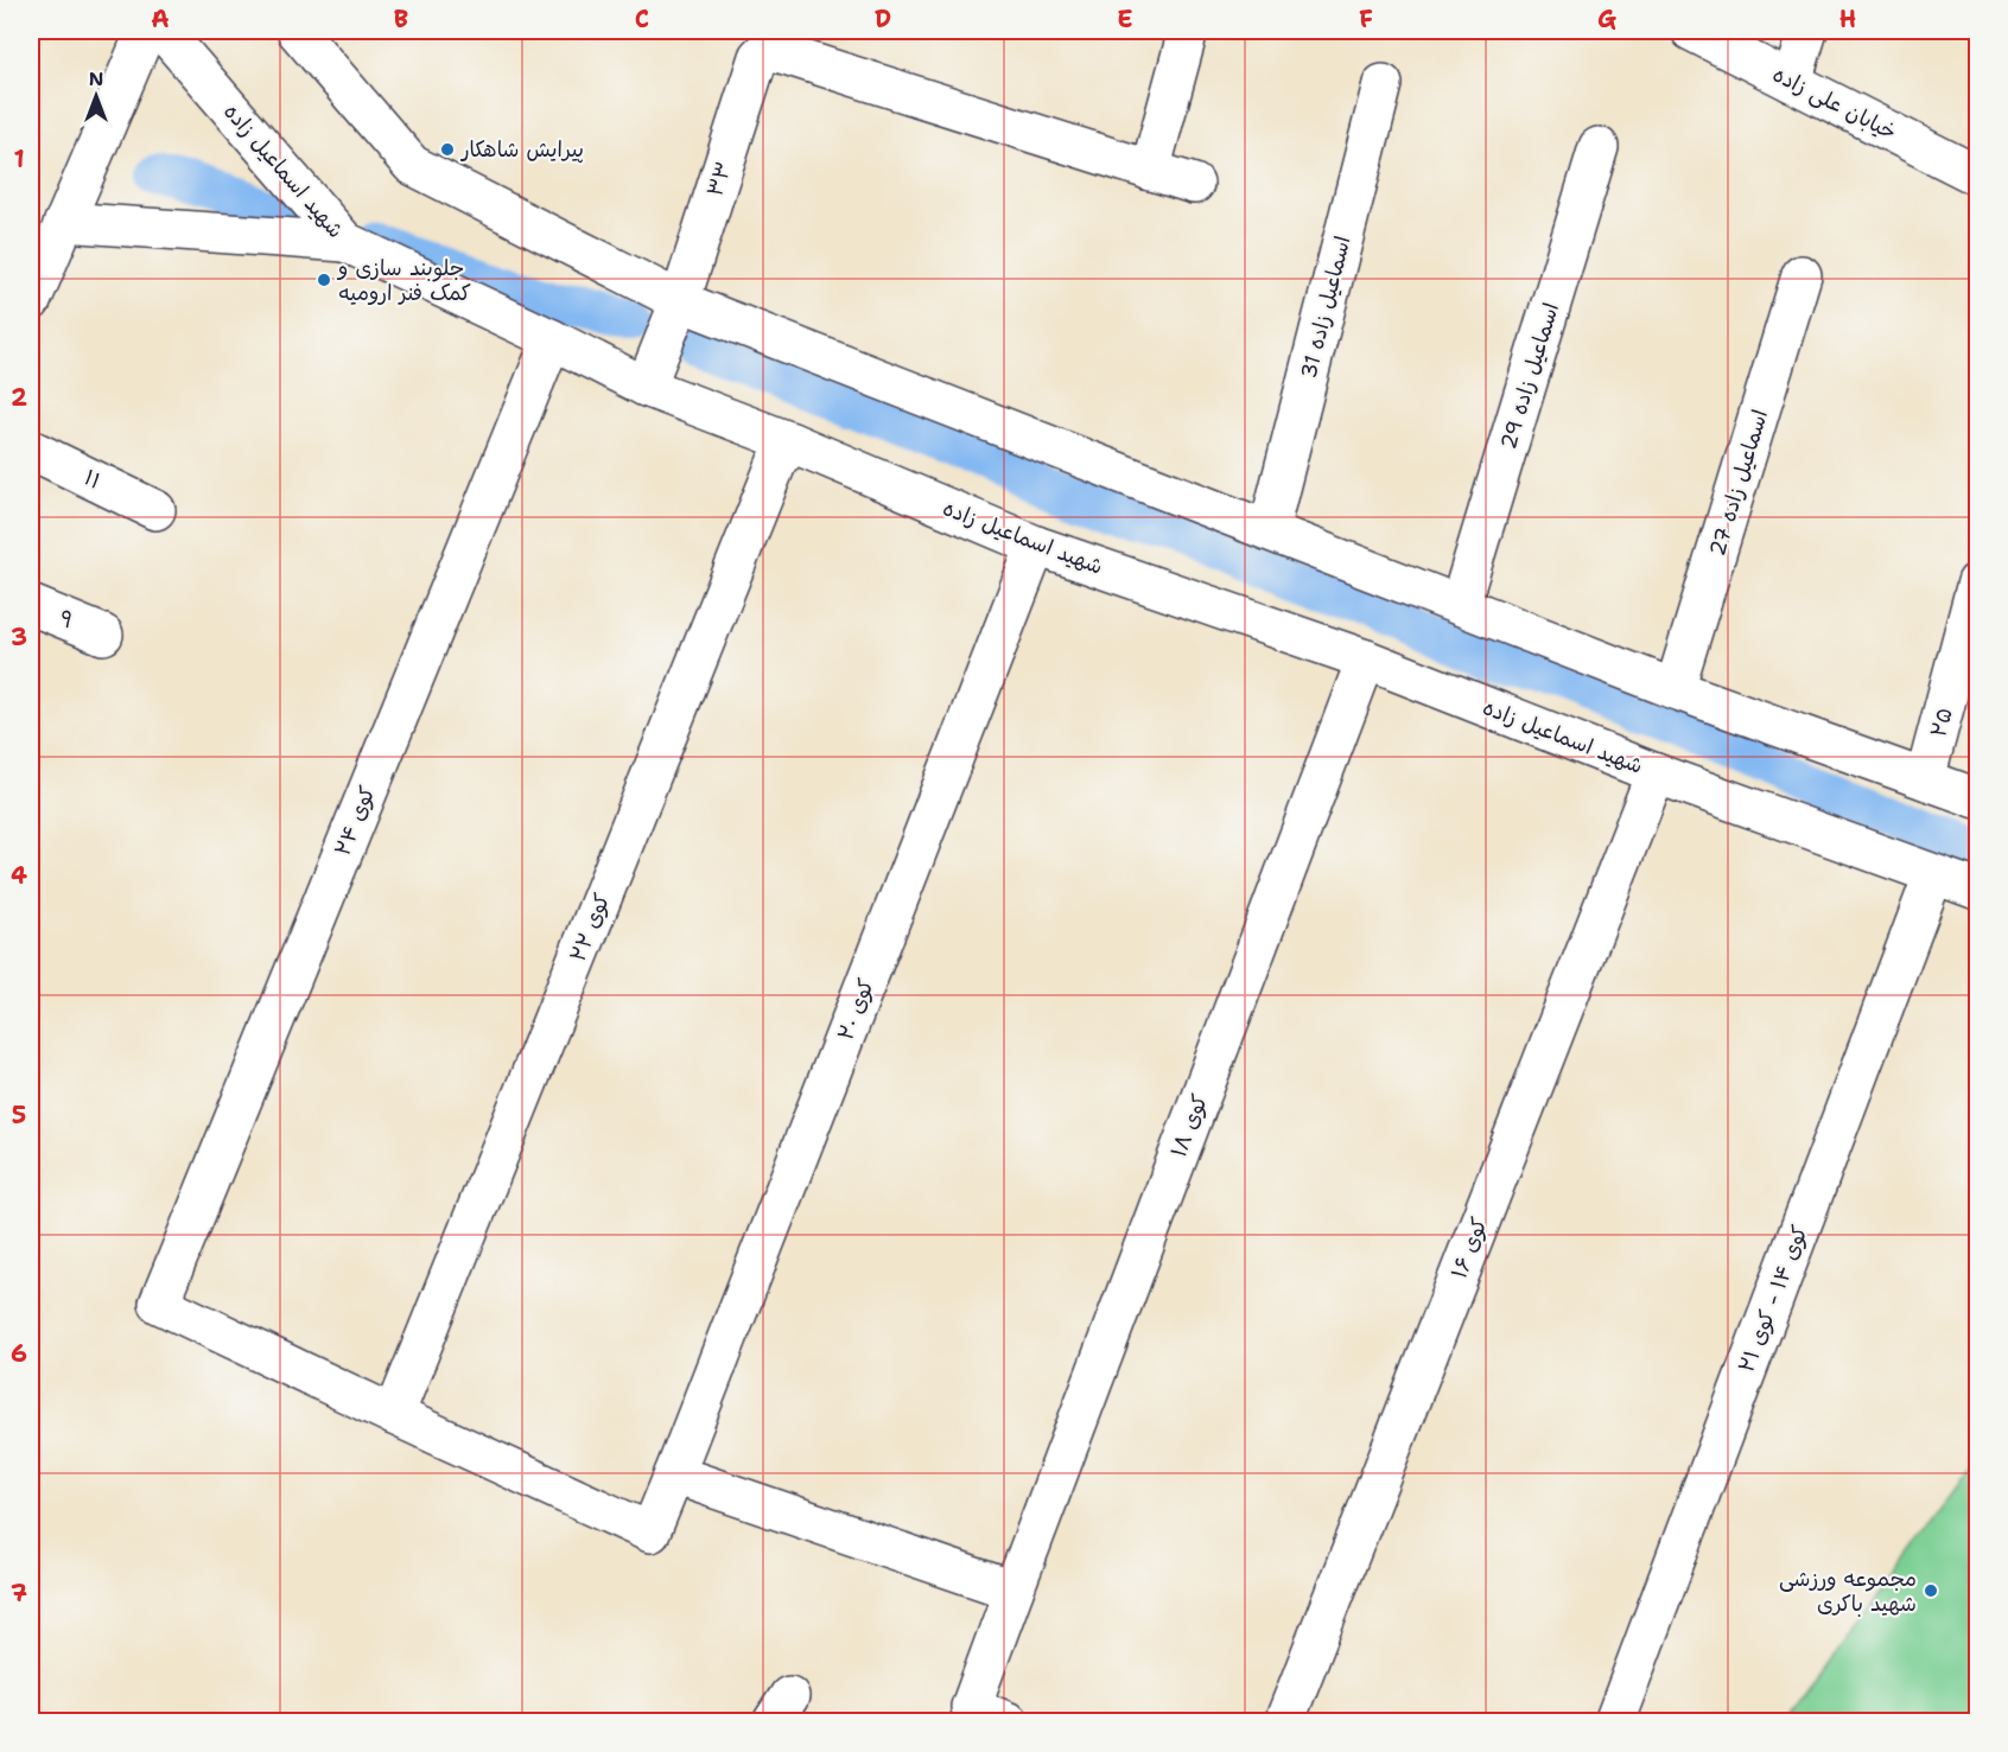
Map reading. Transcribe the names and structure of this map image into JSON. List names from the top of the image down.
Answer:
{
  "streets": {
    "street": [
      "خیابان علی زاده",
      "شهید اسماعیل زاده",
      "۳۳",
      "اسماعیل زاده 31",
      "اسماعیل زاده 29",
      "۱۱",
      "اسماعیل زاده 27",
      "۹",
      "۲۵",
      "کوی ۲۴",
      "کوی ۲۲",
      "کوی ۲۰",
      "کوی ۱۸",
      "کوی ۱۶",
      "کوی ۱۴ - کوی ۲۱"
    ]
  },
  "crossings": [
    ["شهید اسماعیل زاده", "۳۳"],
    ["شهید اسماعیل زاده", "کوی ۲۴"],
    ["شهید اسماعیل زاده", "کوی ۲۲"],
    ["شهید اسماعیل زاده", "کوی ۲۰"],
    ["شهید اسماعیل زاده", "کوی ۱۸"],
    ["شهید اسماعیل زاده", "کوی ۱۶"],
    ["شهید اسماعیل زاده", "کوی ۱۴ - کوی ۲۱"],
    ["کوی ۲۴", "کوی ۲۲"],
    ["کوی ۲۴", "کوی ۲۰"],
    ["کوی ۲۲", "کوی ۲۰"]
  ],
  "places": ["پیرایش شاهکار", "جلوبند سازی و کمک فنر ارومیه", "مجموعه ورزشی شهید باکری"],
  "north": "top",
  "grid": {
    "columns": [
      "A",
      "B",
      "C",
      "D",
      "E",
      "F",
      "G",
      "H"
    ],
    "rows": [
      "1",
      "2",
      "3",
      "4",
      "5",
      "6",
      "7"
    ]
  }
}
